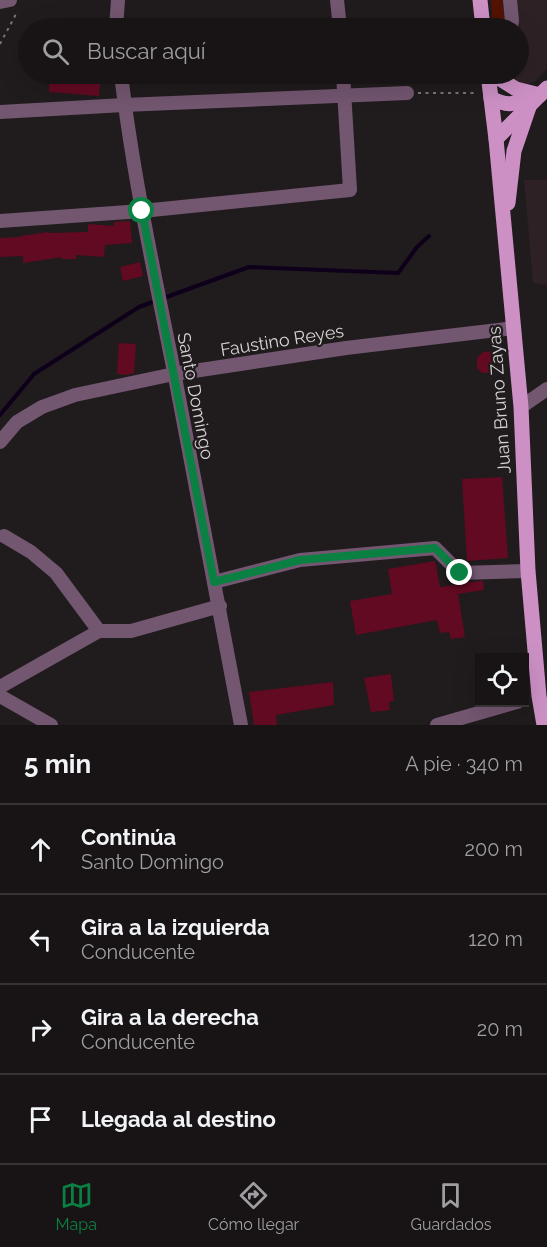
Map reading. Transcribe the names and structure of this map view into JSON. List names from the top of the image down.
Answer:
{
  "streets": {
    "main road": ["Juan Bruno Zayas"],
    "street": ["Faustino Reyes", "Santo Domingo"]
  },
  "crossings": [
    ["Faustino Reyes", "Santo Domingo"],
    ["Faustino Reyes", "Juan Bruno Zayas"]
  ],
  "page": {
    "search": "Buscar aquí",
    "heading": ["5 min", "A pie · 340 m"],
    "list": [
      ["Continúa", "Santo Domingo", "200 m"],
      ["Gira a la izquierda", "Conducente", "120 m"],
      ["Gira a la derecha", "Conducente", "20 m"],
      "Llegada al destino"
    ],
    "nav": ["Mapa", "Cómo llegar", "Guardados"]
  }
}
